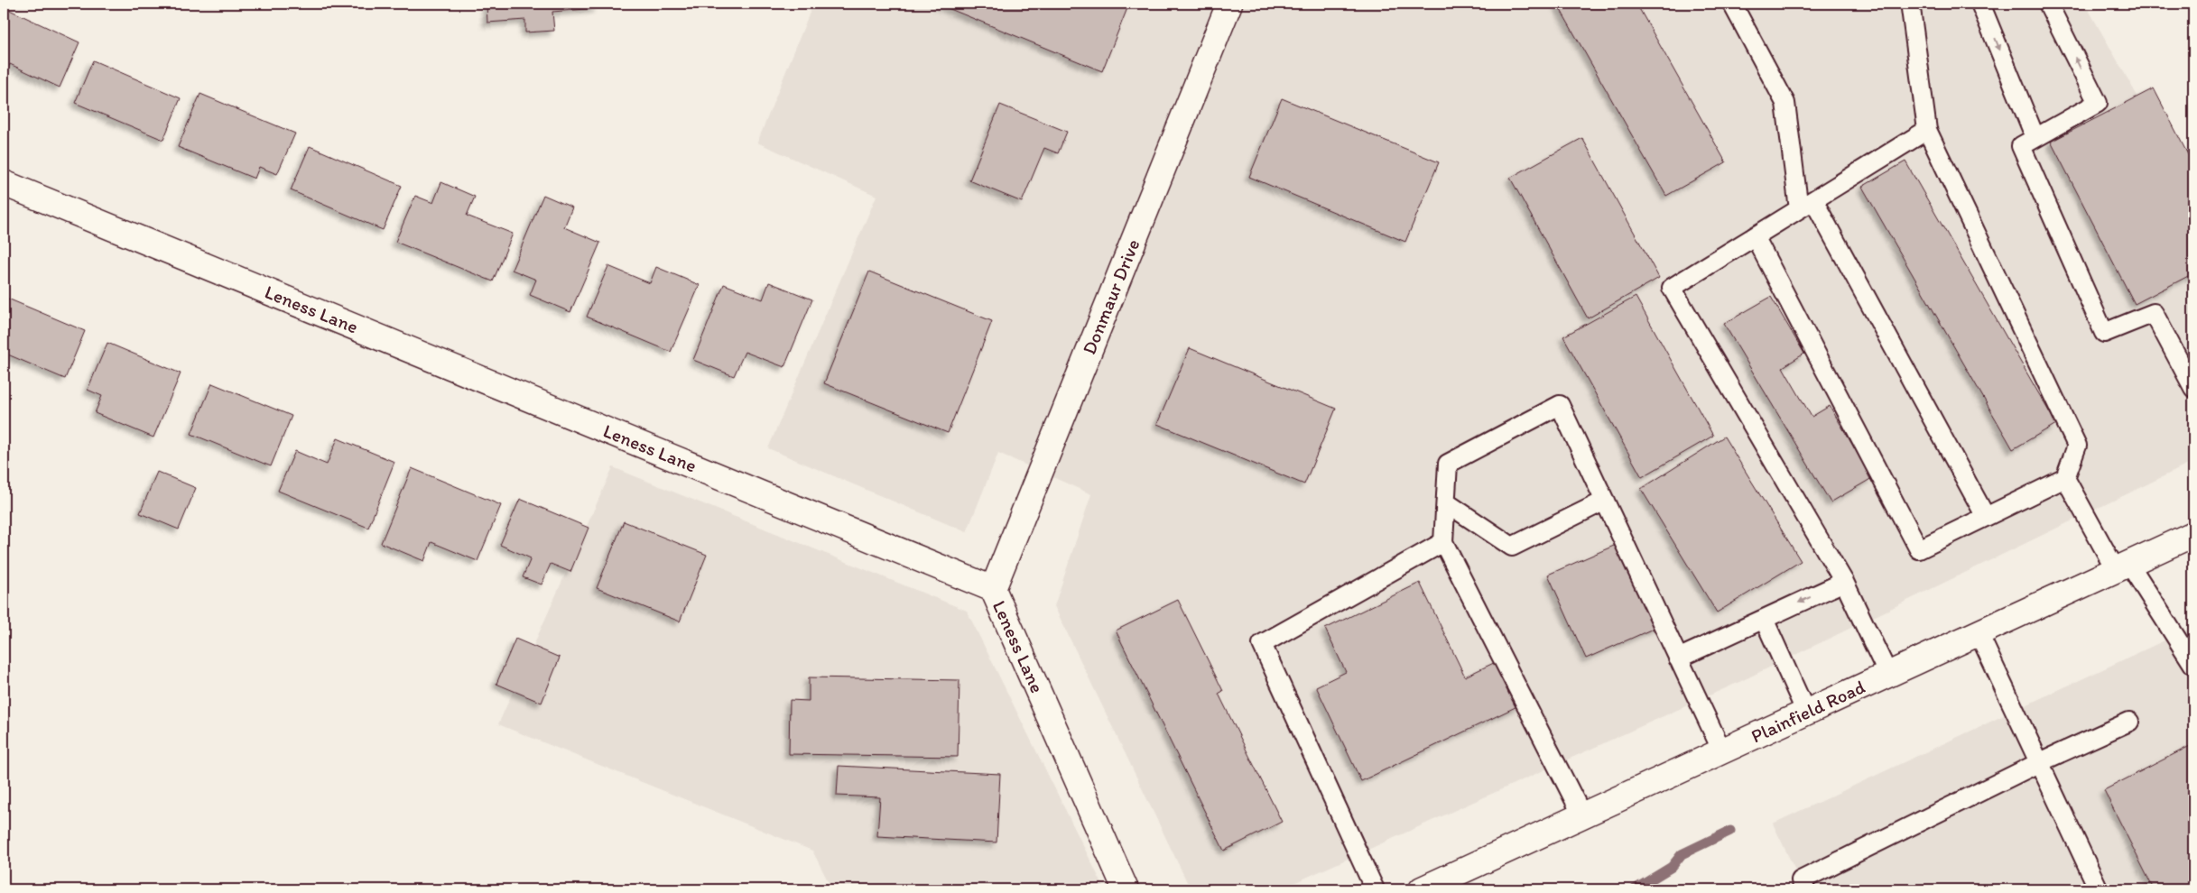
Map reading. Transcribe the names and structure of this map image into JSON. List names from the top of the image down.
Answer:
{
  "streets": {
    "street": ["Donmaur Drive", "Leness Lane", "Plainfield Road"]
  },
  "crossings": [
    ["Donmaur Drive", "Leness Lane"]
  ]
}
